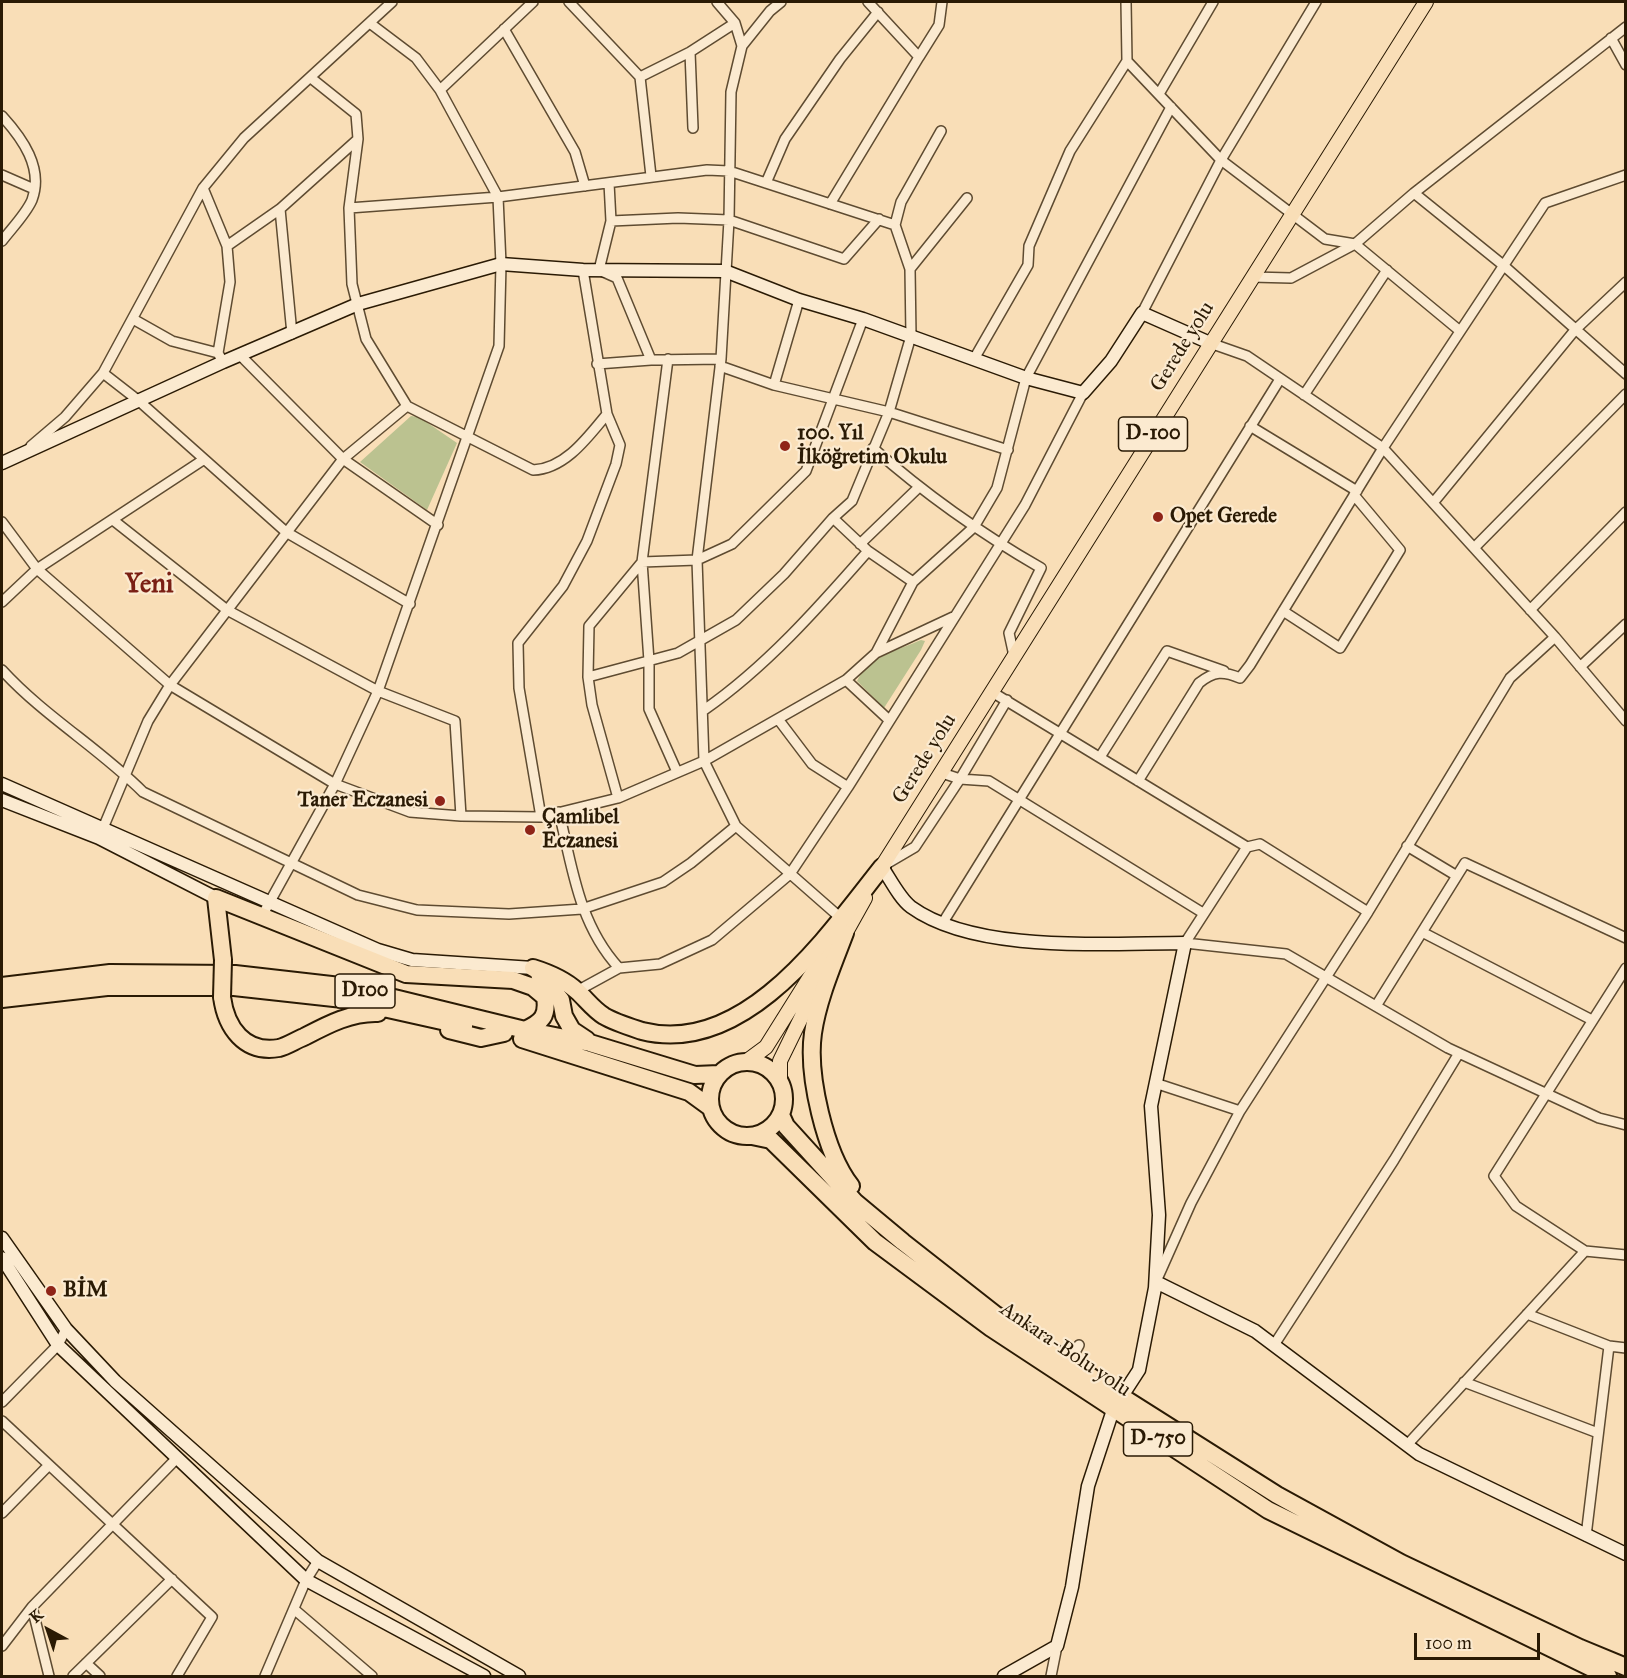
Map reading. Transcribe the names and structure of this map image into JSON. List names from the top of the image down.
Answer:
{
  "streets": {
    "highway": ["D100", "Ankara-Bolu yolu", "D-750"],
    "main road": ["Gerede yolu", "D-100"]
  },
  "crossings": [
    ["D100", "Ankara-Bolu yolu"]
  ],
  "districts": ["Yeni"],
  "places": [
    "100. Yıl İlköğretim Okulu",
    "Opet Gerede",
    "Taner Eczanesi",
    "Çamlıbel Eczanesi",
    "BİM"
  ],
  "scale_bar": "100 m",
  "north": "top left"
}
